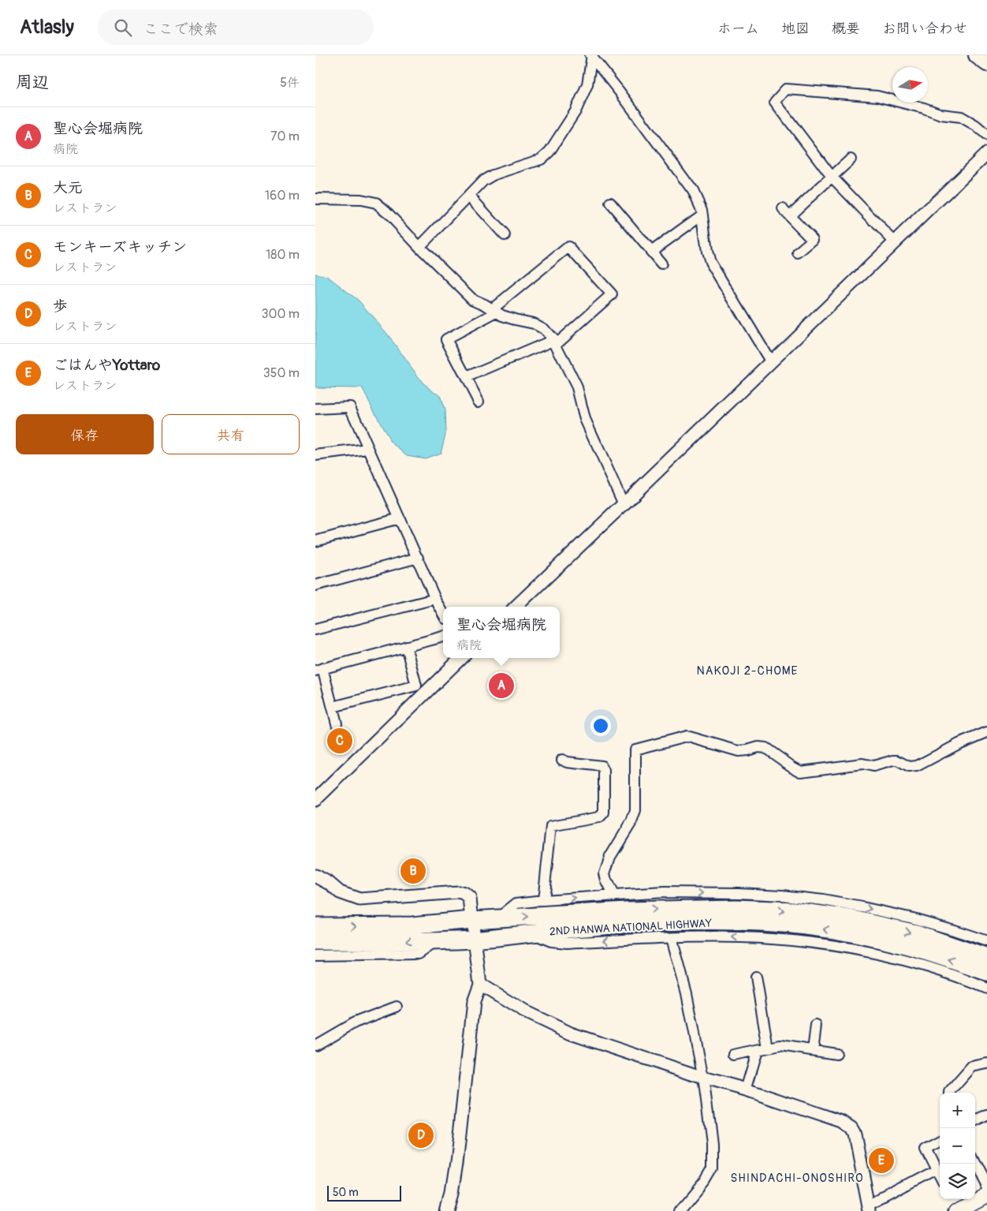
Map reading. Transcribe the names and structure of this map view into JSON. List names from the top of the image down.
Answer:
{
  "streets": {
    "highway": ["2ND HANWA NATIONAL HIGHWAY"]
  },
  "districts": ["NAKOJI 2-CHOME", "SHINDACHI-ONOSHIRO"],
  "scale_bar": "50 m",
  "north": "right",
  "page": {
    "header": "Atlasly",
    "search": "ここで検索",
    "nav": [
      "ホーム",
      "地図",
      "概要",
      "お問い合わせ"
    ],
    "heading": ["周辺", "5件"],
    "list": [
      {
        "mark": "A",
        "name": "聖心会堀病院",
        "note": "病院",
        "value": "70 m"
      },
      {
        "mark": "B",
        "name": "大元",
        "note": "レストラン",
        "value": "160 m"
      },
      {
        "mark": "C",
        "name": "モンキーズキッチン",
        "note": "レストラン",
        "value": "180 m"
      },
      {
        "mark": "D",
        "name": "歩",
        "note": "レストラン",
        "value": "300 m"
      },
      {
        "mark": "E",
        "name": "ごはんやYottaro",
        "note": "レストラン",
        "value": "350 m"
      }
    ],
    "buttons": ["保存", "共有"],
    "popup": ["聖心会堀病院", "病院"],
    "pins": [
      "A",
      "C",
      "B",
      "D",
      "E"
    ],
    "map_buttons": ["+", "−"],
    "scale": "50 m"
  }
}
